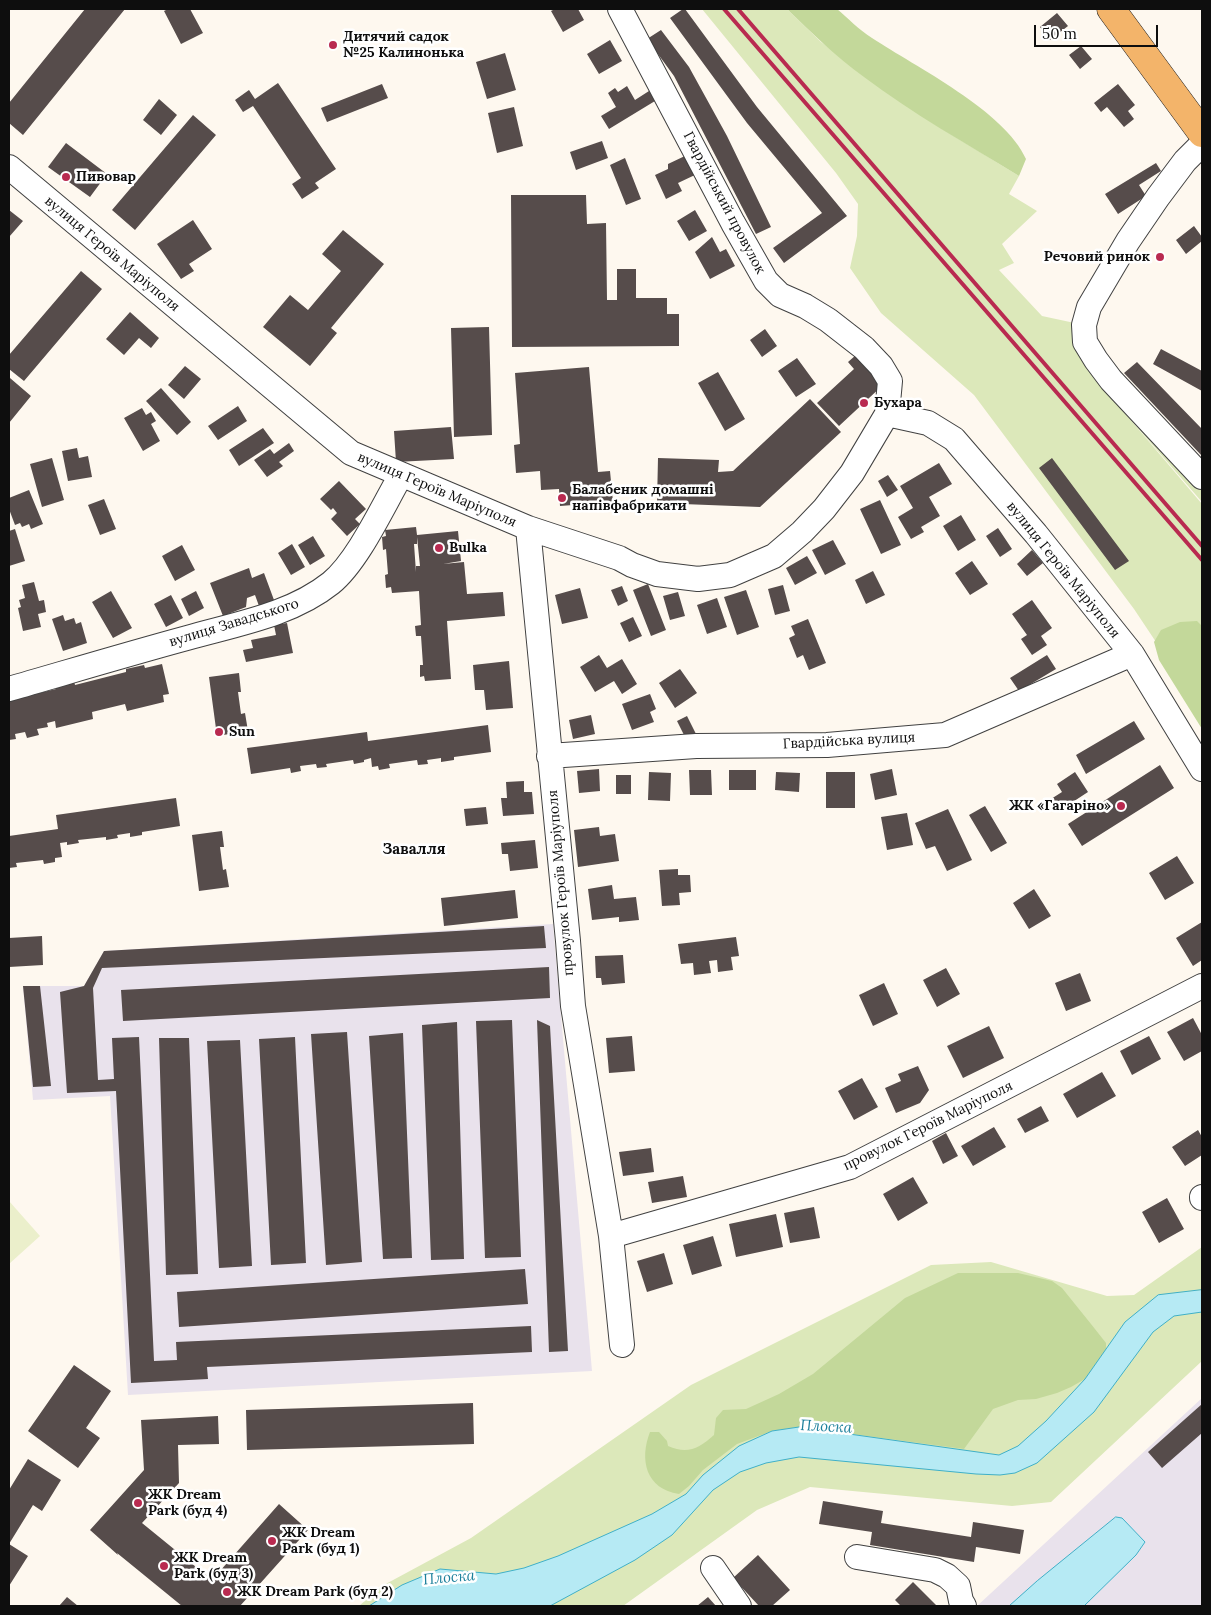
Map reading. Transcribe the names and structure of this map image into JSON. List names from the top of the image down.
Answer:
{
  "streets": {
    "street": [
      "Гвардійський провулок",
      "вулиця Героїв Маріуполя",
      "вулиця Завадського",
      "Гвардійська вулиця",
      "провулок Героїв Маріуполя"
    ]
  },
  "crossings": [
    ["Гвардійський провулок", "вулиця Героїв Маріуполя"],
    ["вулиця Героїв Маріуполя", "вулиця Завадського"],
    ["вулиця Героїв Маріуполя", "Гвардійська вулиця"],
    ["вулиця Героїв Маріуполя", "провулок Героїв Маріуполя"],
    ["Гвардійська вулиця", "провулок Героїв Маріуполя"]
  ],
  "districts": ["Завалля"],
  "water": ["Плоска"],
  "places": [
    "Дитячий садок №25 Калинонька",
    "Пивовар",
    "Речовий ринок",
    "Бухара",
    "Балабеник домашні напівфабрикати",
    "Bulka",
    "Sun",
    "ЖК «Гагаріно»",
    "ЖК Dream Park (буд 4)",
    "ЖК Dream Park (буд 1)",
    "ЖК Dream Park (буд 3)",
    "ЖК Dream Park (буд 2)"
  ],
  "scale_bar": "50 m"
}
